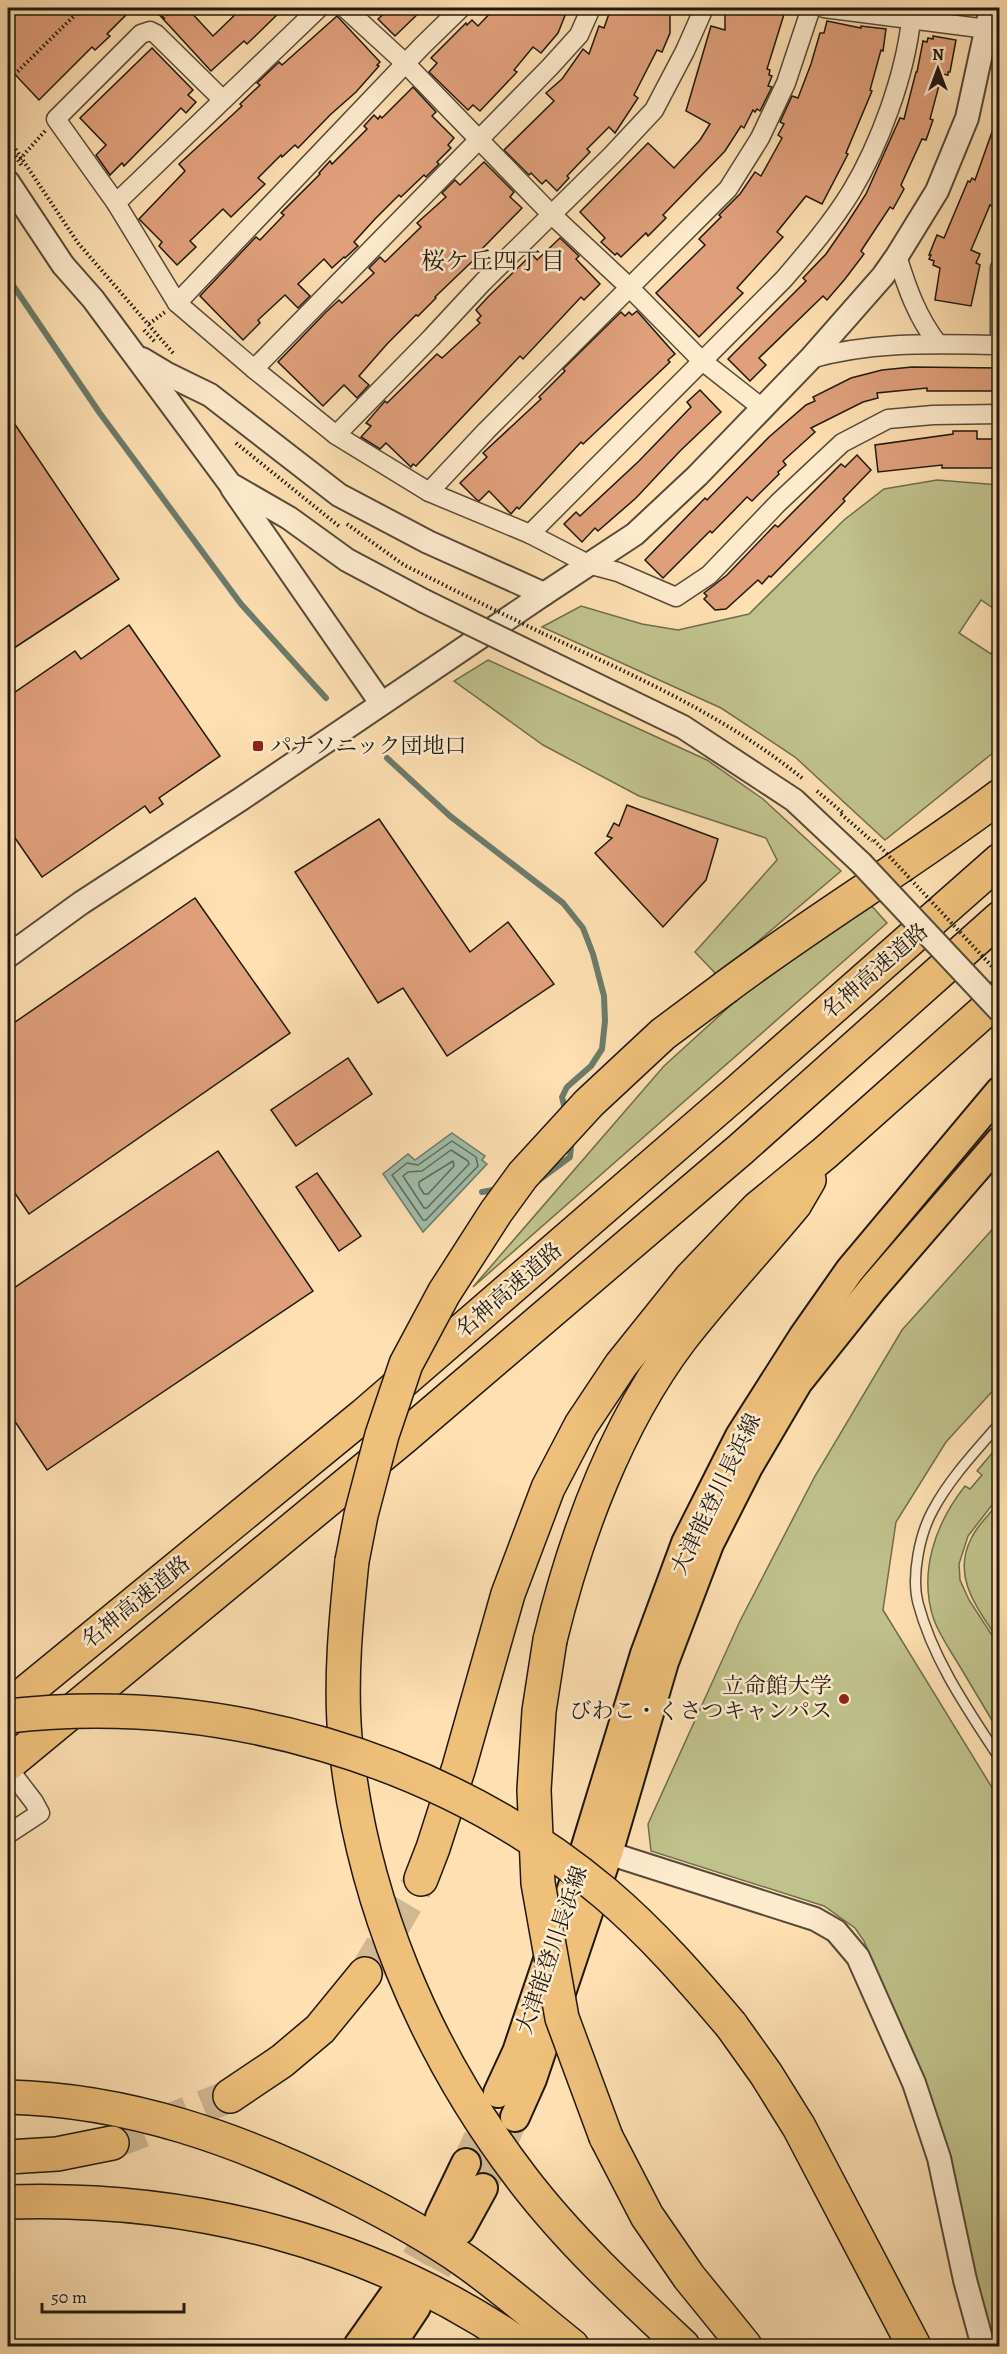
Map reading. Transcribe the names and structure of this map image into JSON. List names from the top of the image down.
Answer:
{
  "streets": {
    "highway": ["名神高速道路"],
    "main road": ["大津能登川長浜線"]
  },
  "districts": ["桜ケ丘四丁目"],
  "places": {
    "transit": ["パナソニック団地口"],
    "other": ["立命館大学 びわこ・くさつキャンパス"]
  },
  "scale_bar": "50 m",
  "north": "top"
}
